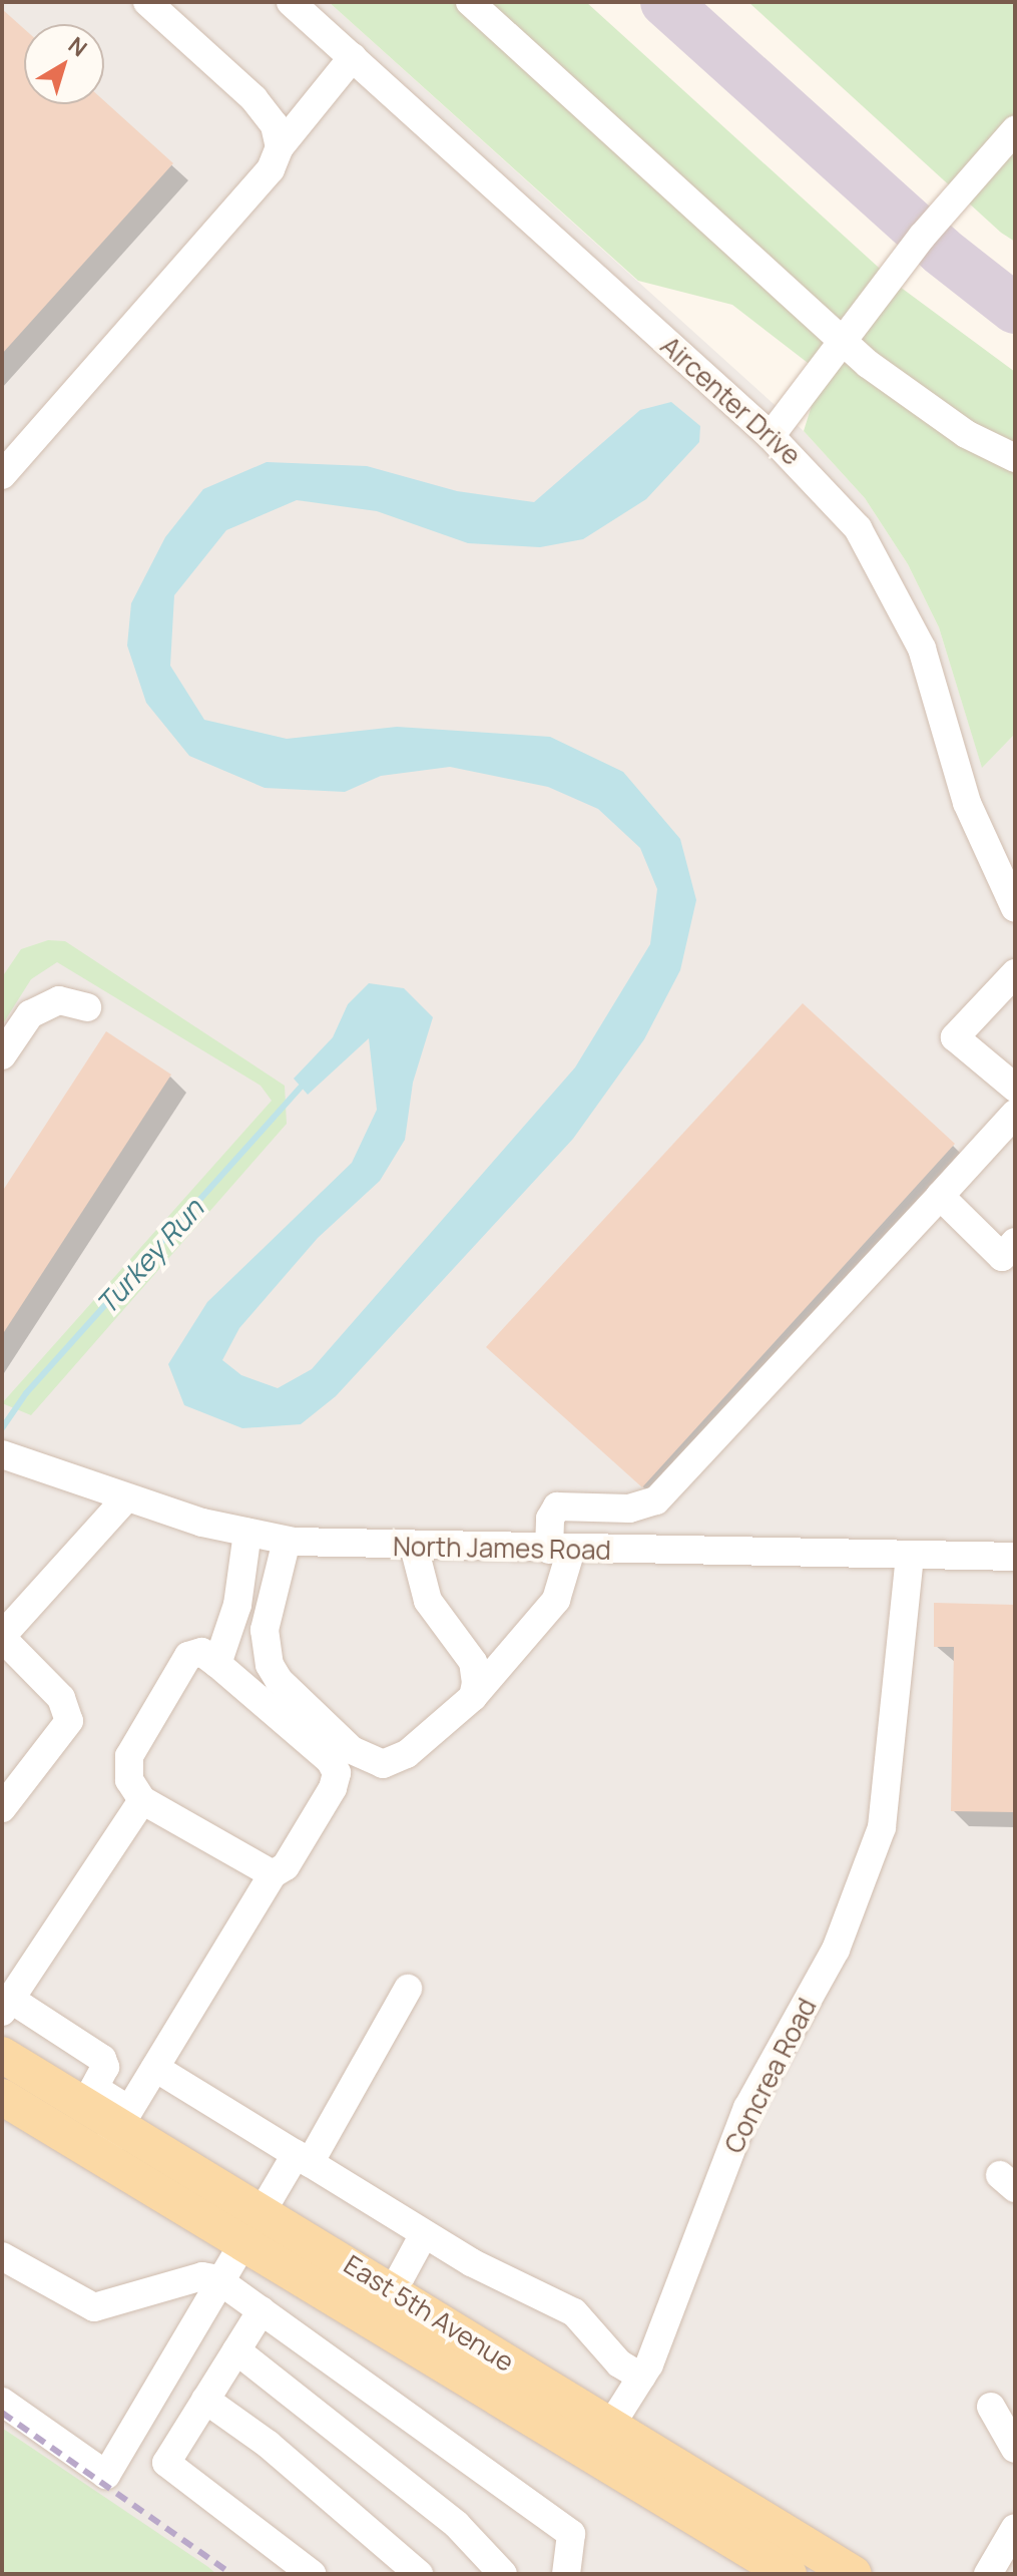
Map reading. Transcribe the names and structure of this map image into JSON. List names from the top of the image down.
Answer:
{
  "streets": {
    "main road": ["East 5th Avenue"],
    "street": ["Aircenter Drive", "North James Road", "Concrea Road"]
  },
  "crossings": [
    ["North James Road", "Concrea Road"],
    ["Concrea Road", "East 5th Avenue"]
  ],
  "water": ["Turkey Run"],
  "north": "top right"
}
